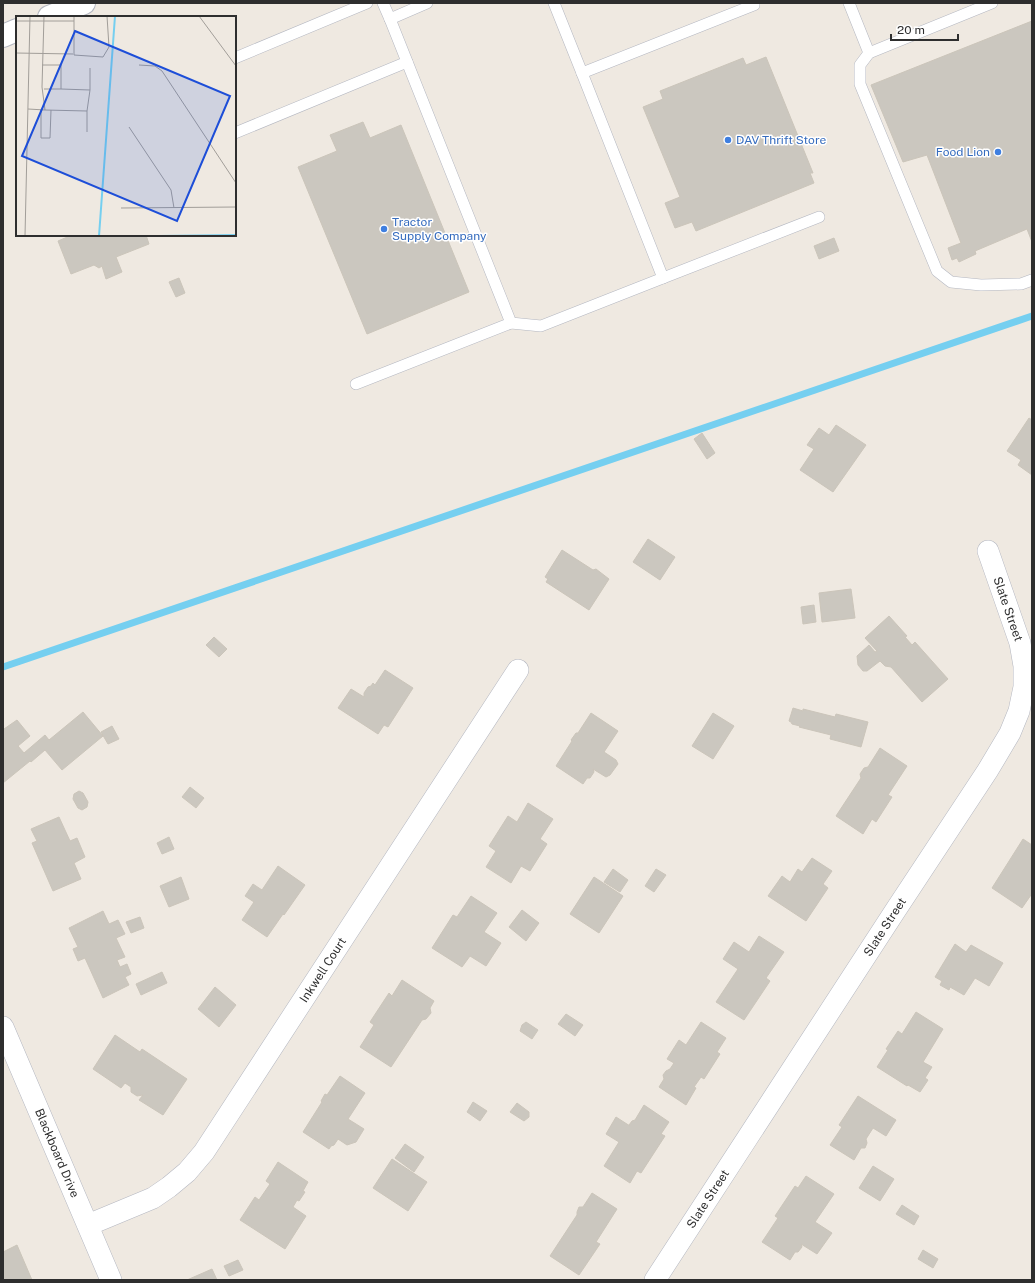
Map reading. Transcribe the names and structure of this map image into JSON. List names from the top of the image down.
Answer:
{
  "streets": {
    "street": ["Slate Street", "Inkwell Court", "Blackboard Drive"]
  },
  "crossings": [
    ["Inkwell Court", "Blackboard Drive"]
  ],
  "places": ["DAV Thrift Store", "Food Lion", "Tractor Supply Company"],
  "scale_bar": "20 m"
}
